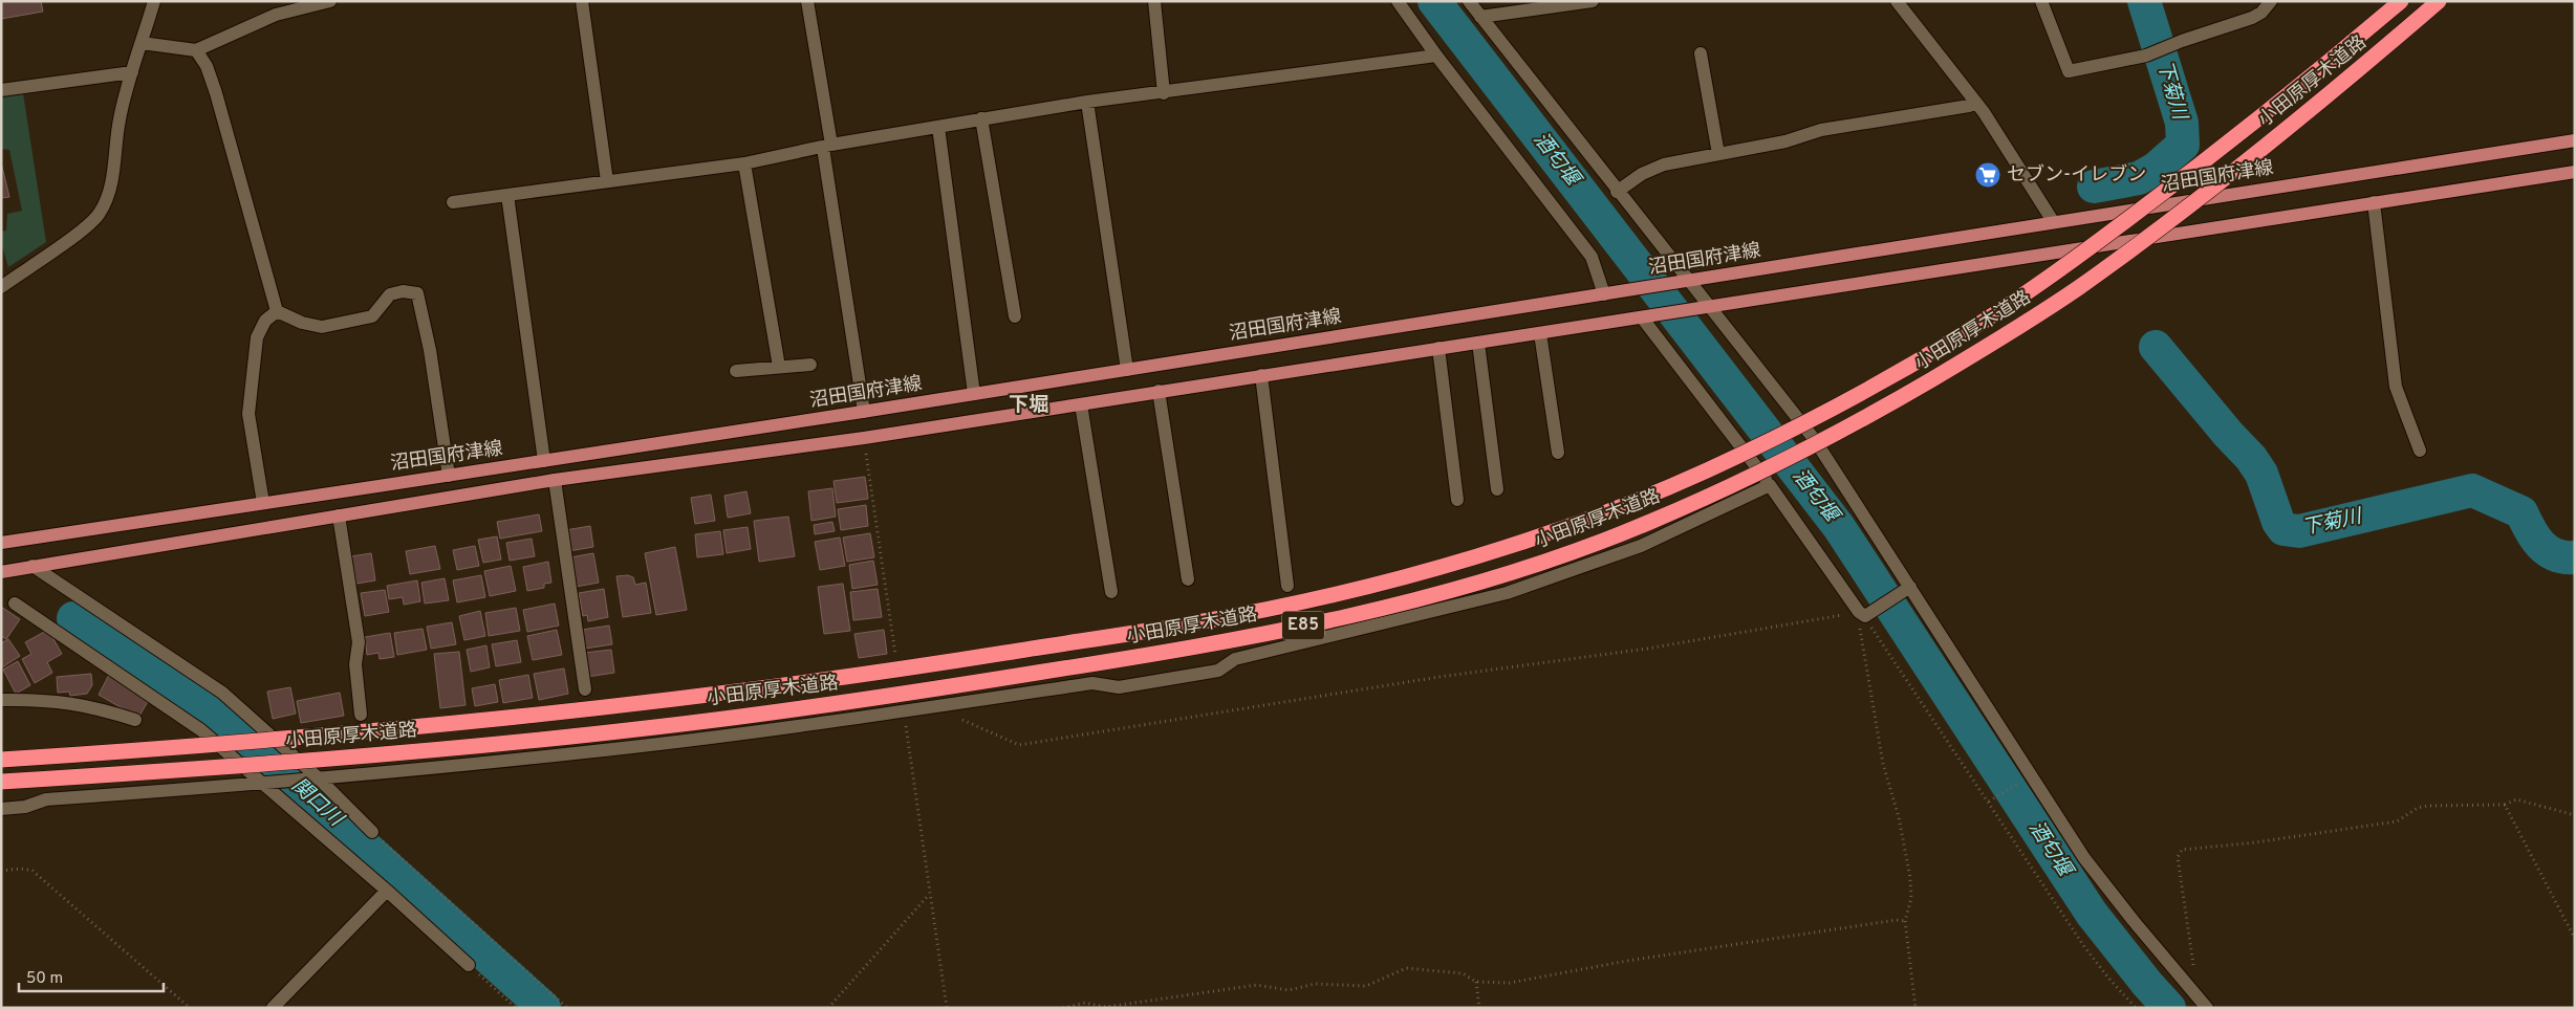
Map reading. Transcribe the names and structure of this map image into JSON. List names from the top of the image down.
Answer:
{
  "streets": {
    "highway": ["小田原厚木道路", "E85"],
    "main road": ["沼田国府津線"]
  },
  "districts": ["下堀"],
  "water": ["下菊川", "酒匂堰", "関口川"],
  "places": {
    "supermarket": ["セブン-イレブン"]
  },
  "scale_bar": "50 m"
}
